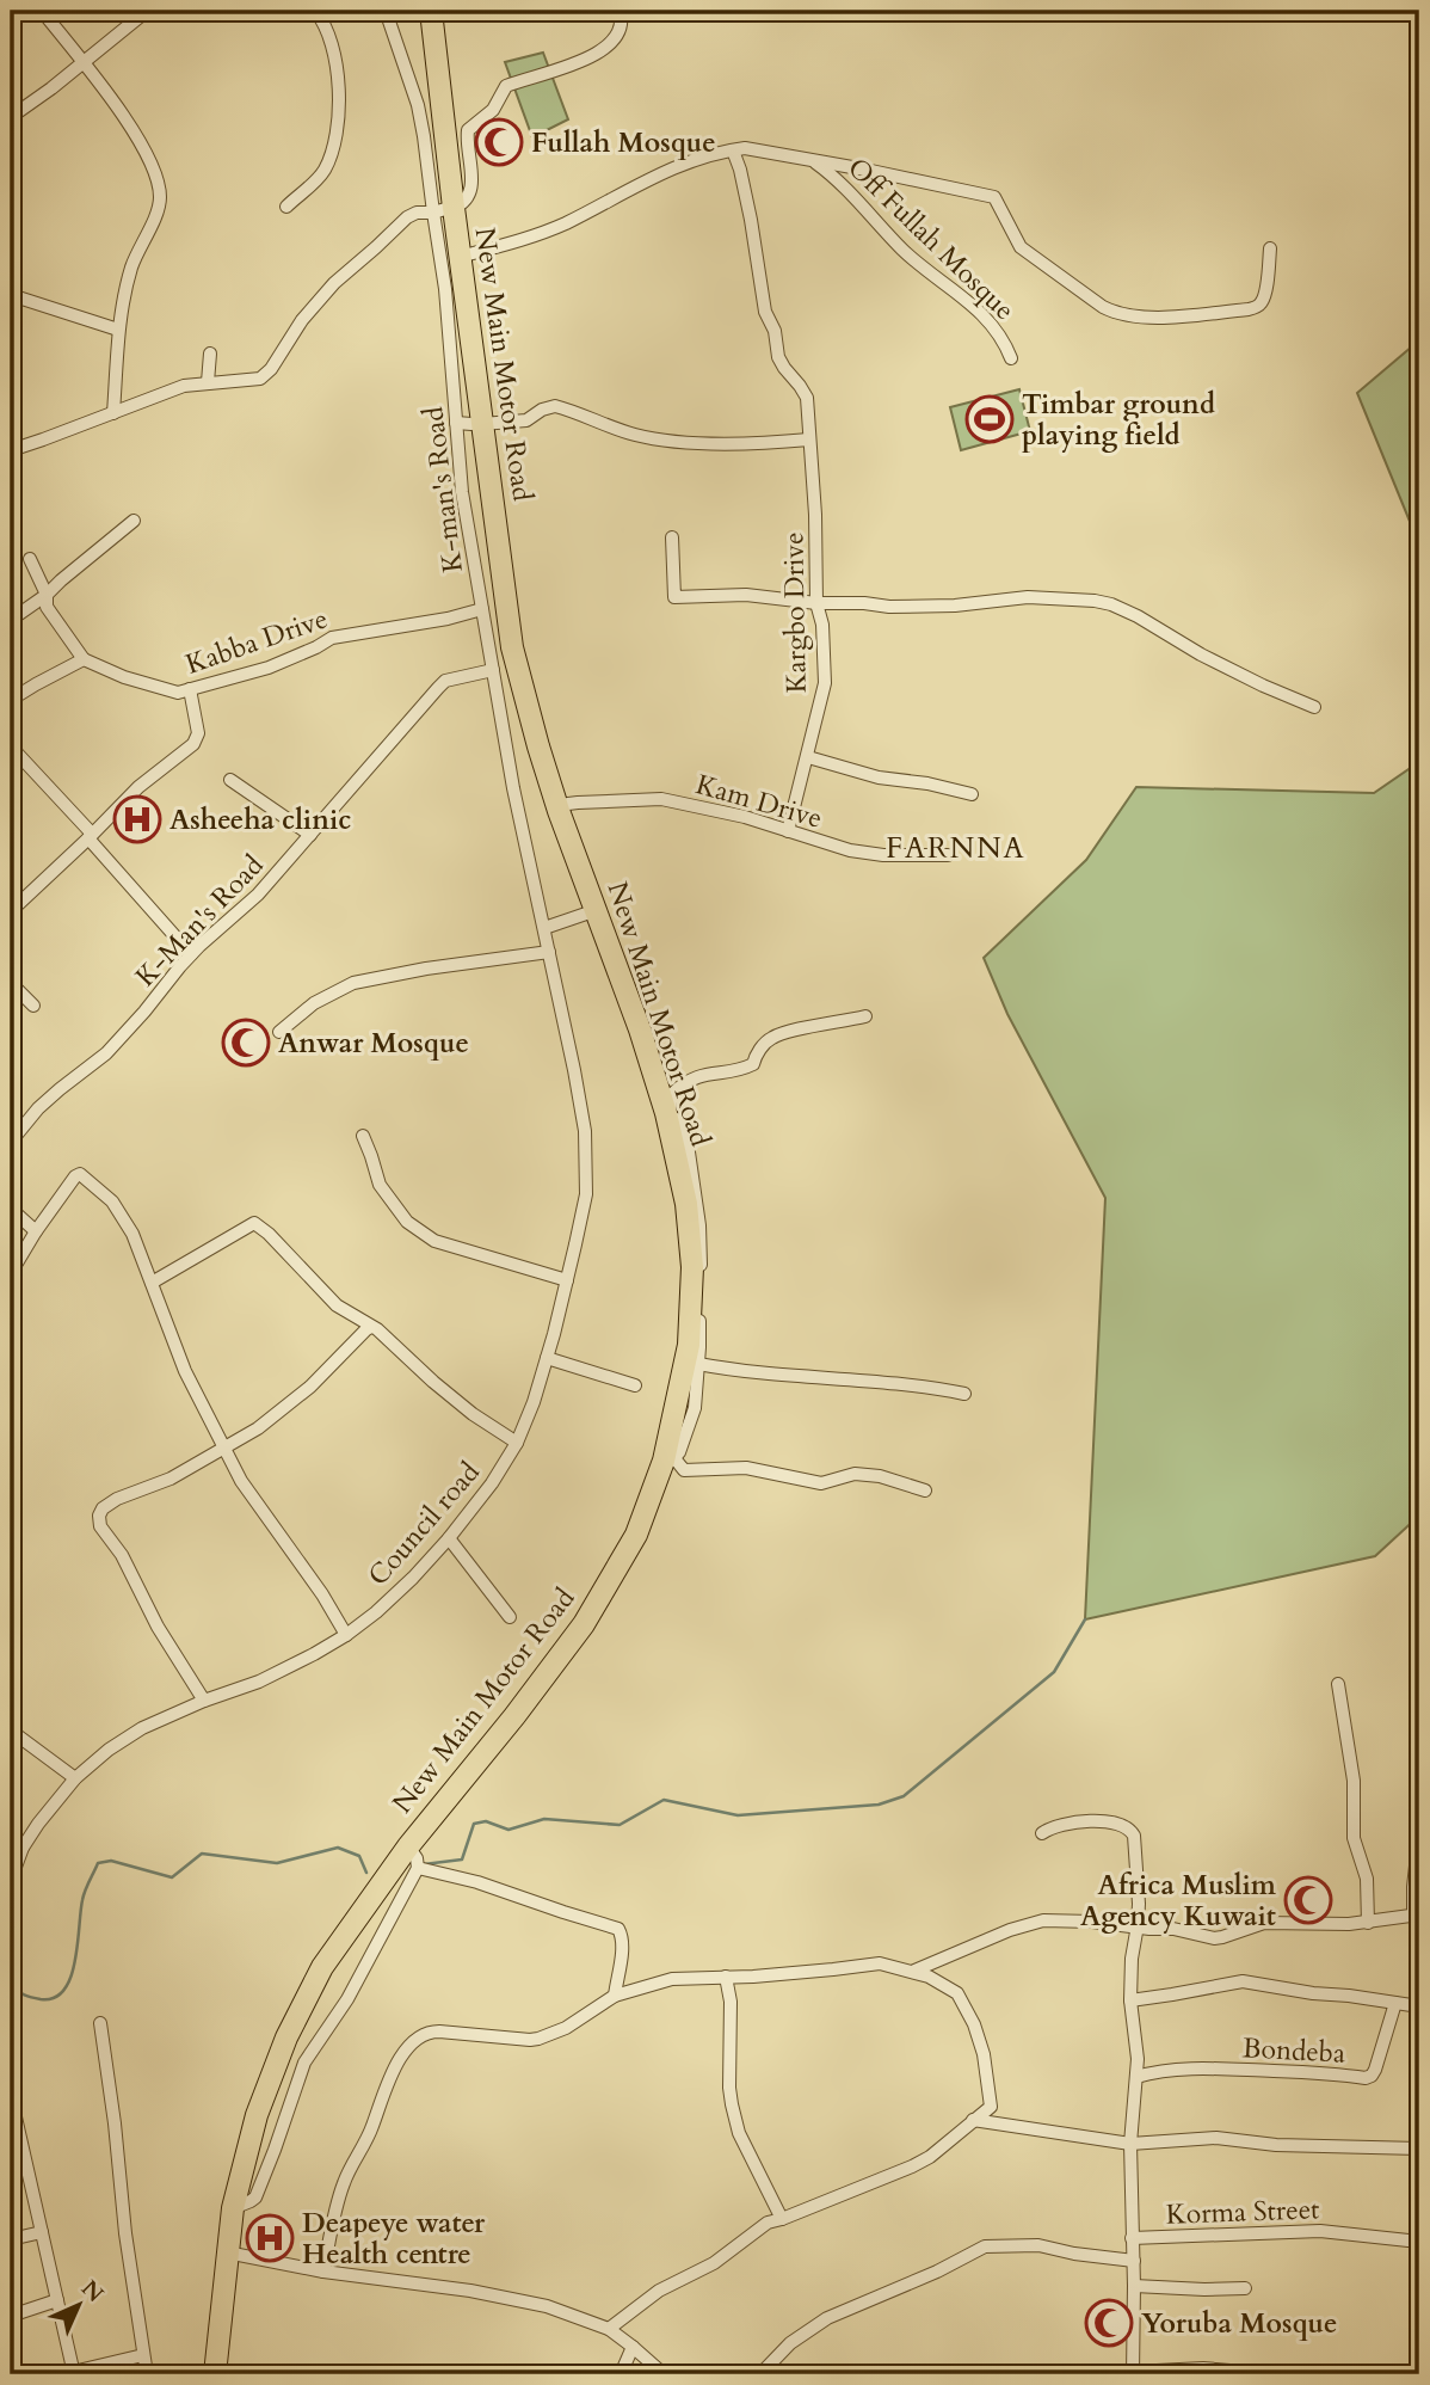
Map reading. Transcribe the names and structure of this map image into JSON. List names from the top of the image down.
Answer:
{
  "streets": {
    "highway": ["New Main Motor Road"],
    "street": [
      "Off Fullah Mosque",
      "K-man's Road",
      "Kargbo Drive",
      "Kabba Drive",
      "Kam Drive",
      "K-Man's Road",
      "Council road",
      "Bondeba",
      "Korma Street"
    ]
  },
  "crossings": [
    ["Off Fullah Mosque", "New Main Motor Road"],
    ["Off Fullah Mosque", "Kargbo Drive"],
    ["New Main Motor Road", "K-man's Road"],
    ["New Main Motor Road", "Kam Drive"],
    ["K-man's Road", "Kabba Drive"],
    ["K-man's Road", "K-Man's Road"],
    ["K-man's Road", "Council road"],
    ["Kargbo Drive", "Kam Drive"]
  ],
  "districts": ["FARNNA"],
  "places": {
    "mosque": [
      "Fullah Mosque",
      "Anwar Mosque",
      "Africa Muslim Agency Kuwait",
      "Yoruba Mosque"
    ],
    "sports": ["Timbar ground playing field"],
    "hospital": ["Asheeha clinic", "Deapeye water Health centre"]
  },
  "north": "top right"
}
